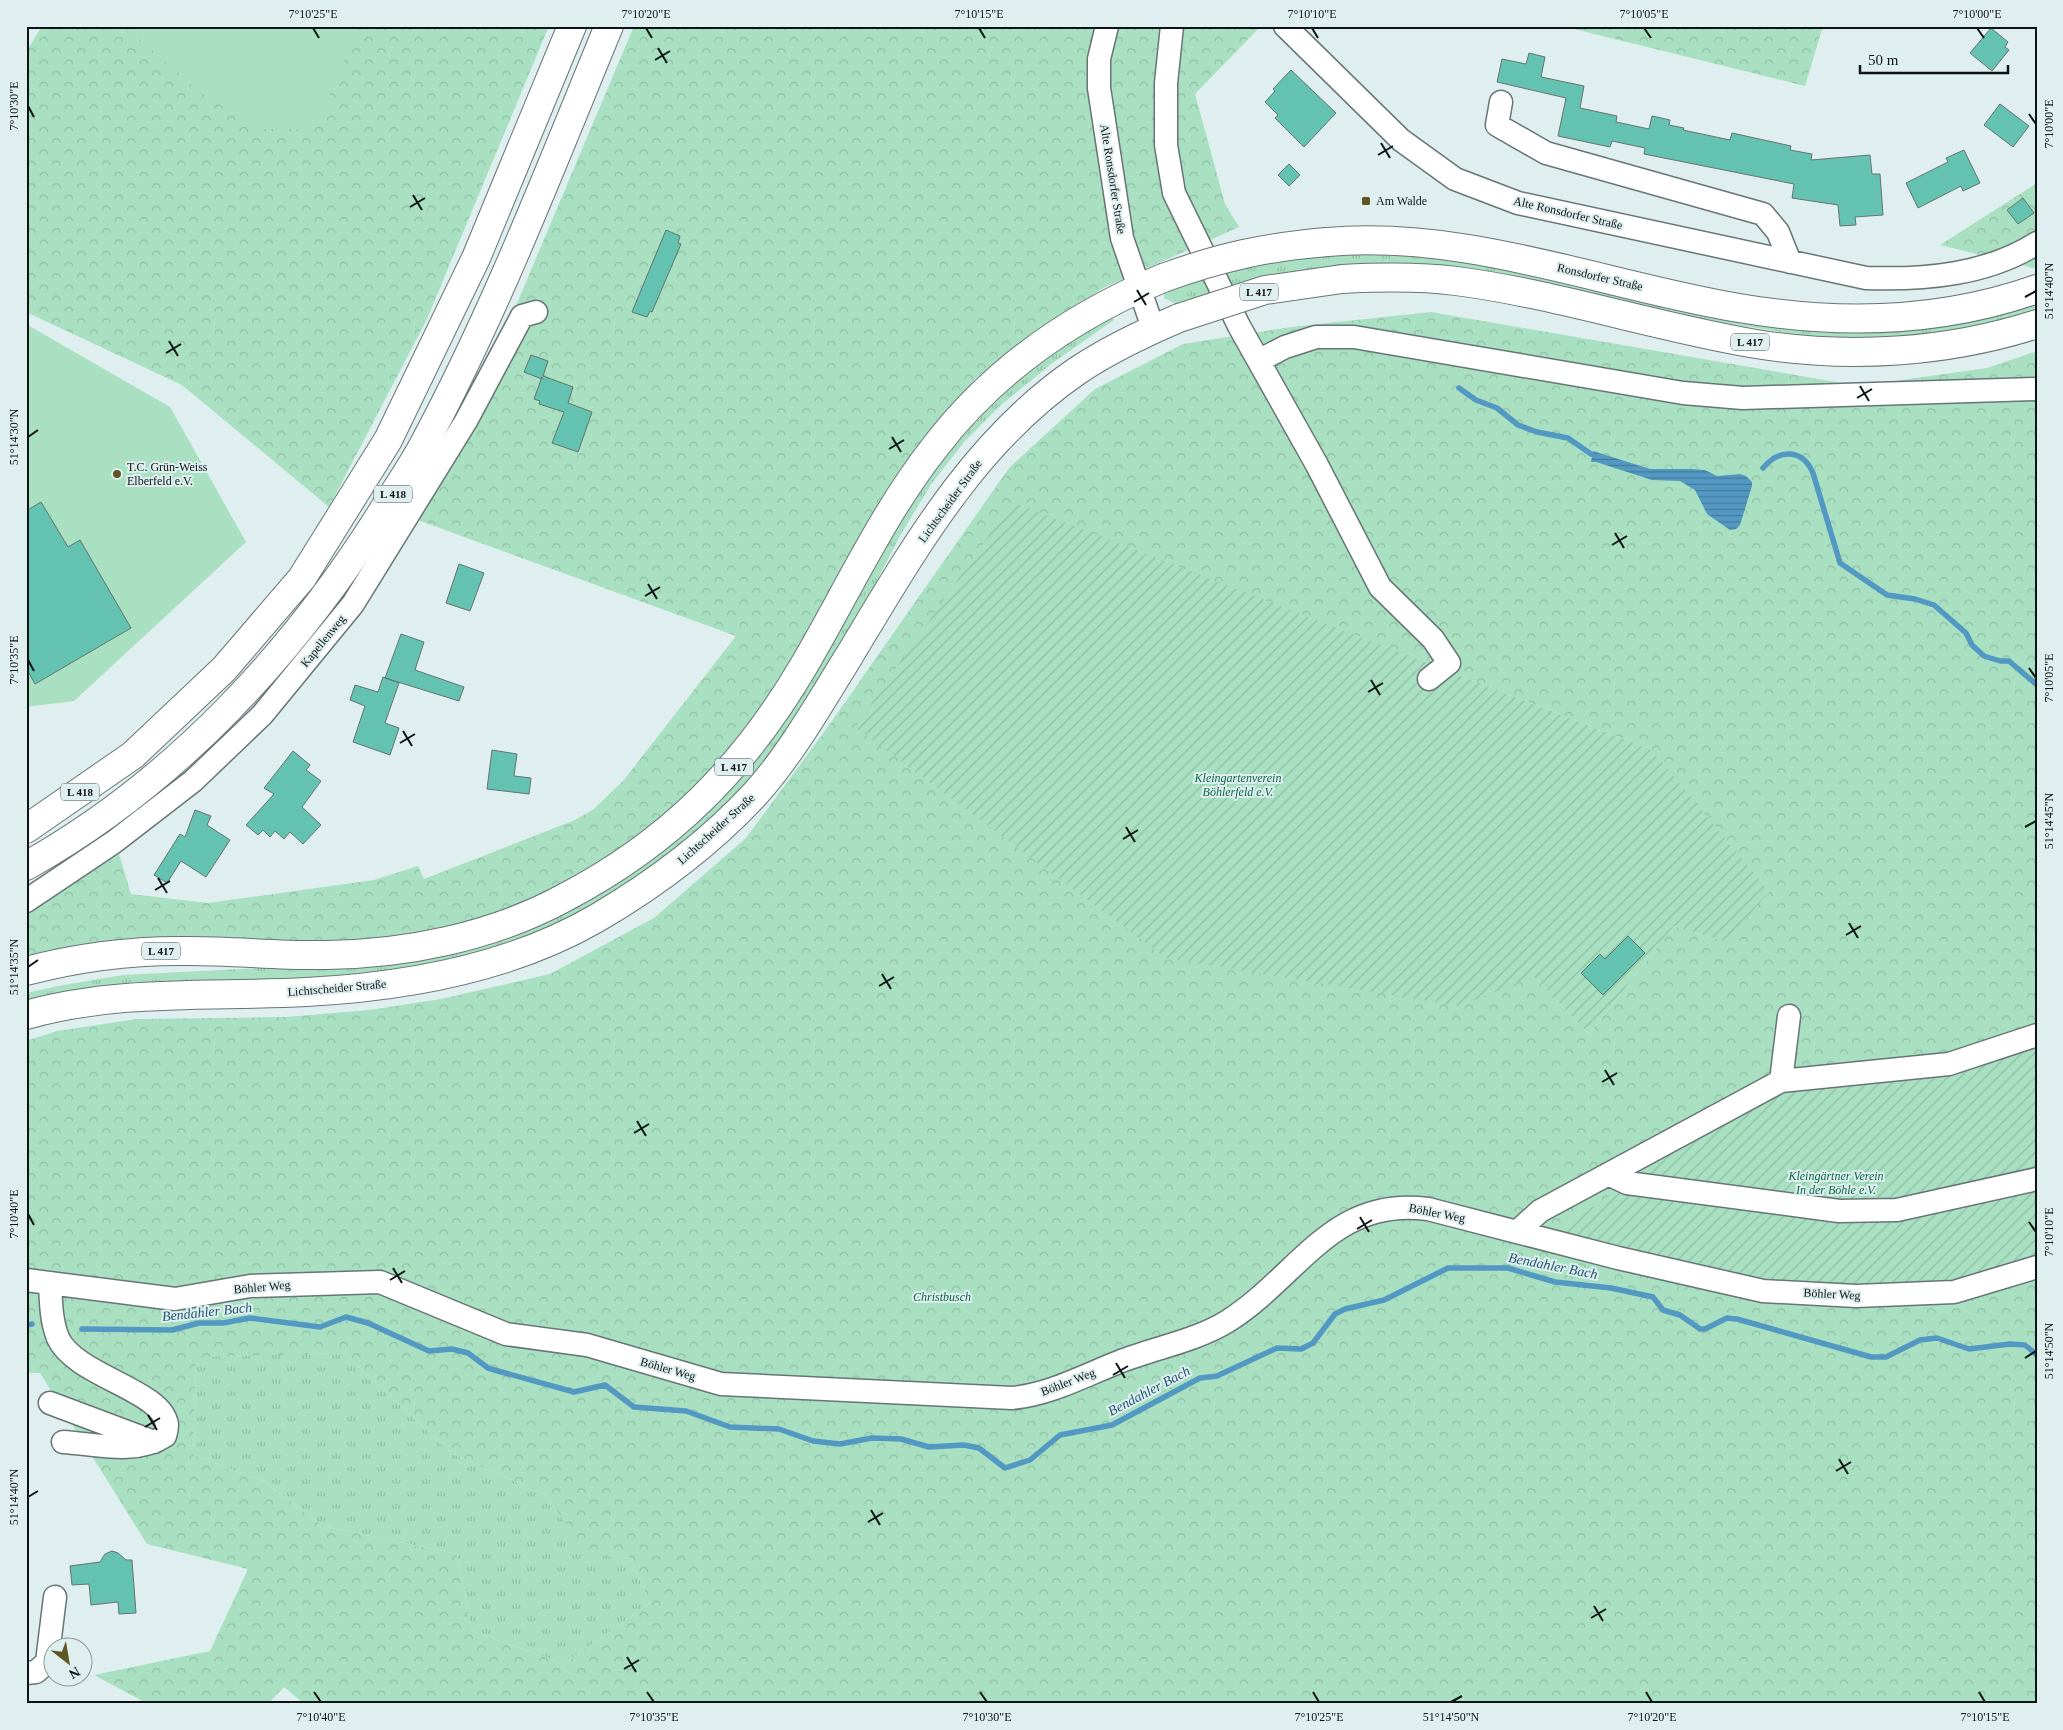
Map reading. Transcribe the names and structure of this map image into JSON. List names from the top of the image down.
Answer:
{
  "streets": {
    "main road": [
      "Ronsdorfer Straße",
      "L 417",
      "L 418",
      "Lichtscheider Straße"
    ],
    "street": ["Alte Ronsdorfer Straße", "Kapellenweg", "Böhler Weg"]
  },
  "crossings": [
    ["Alte Ronsdorfer Straße", "Ronsdorfer Straße"],
    ["Alte Ronsdorfer Straße", "L 417"],
    ["Alte Ronsdorfer Straße", "Lichtscheider Straße"],
    ["Ronsdorfer Straße", "L 417"]
  ],
  "water": ["Bendahler Bach"],
  "parks": ["Kleingartenverein Böhlerfeld e.V.", "Kleingärtner Verein In der Böhle e.V.", "Christbusch"],
  "places": {
    "transit": ["Am Walde"],
    "other": ["T.C. Grün-Weiss Elberfeld e.V."]
  },
  "scale_bar": "50 m",
  "north": "bottom right",
  "coordinates": [
    "7°10'25\"E",
    "7°10'20\"E",
    "7°10'15\"E",
    "7°10'10\"E",
    "7°10'05\"E",
    "7°10'00\"E",
    "7°10'30\"E",
    "51°14'40\"N",
    "51°14'30\"N",
    "7°10'35\"E",
    "51°14'45\"N",
    "51°14'35\"N",
    "7°10'40\"E",
    "51°14'50\"N"
  ]
}
